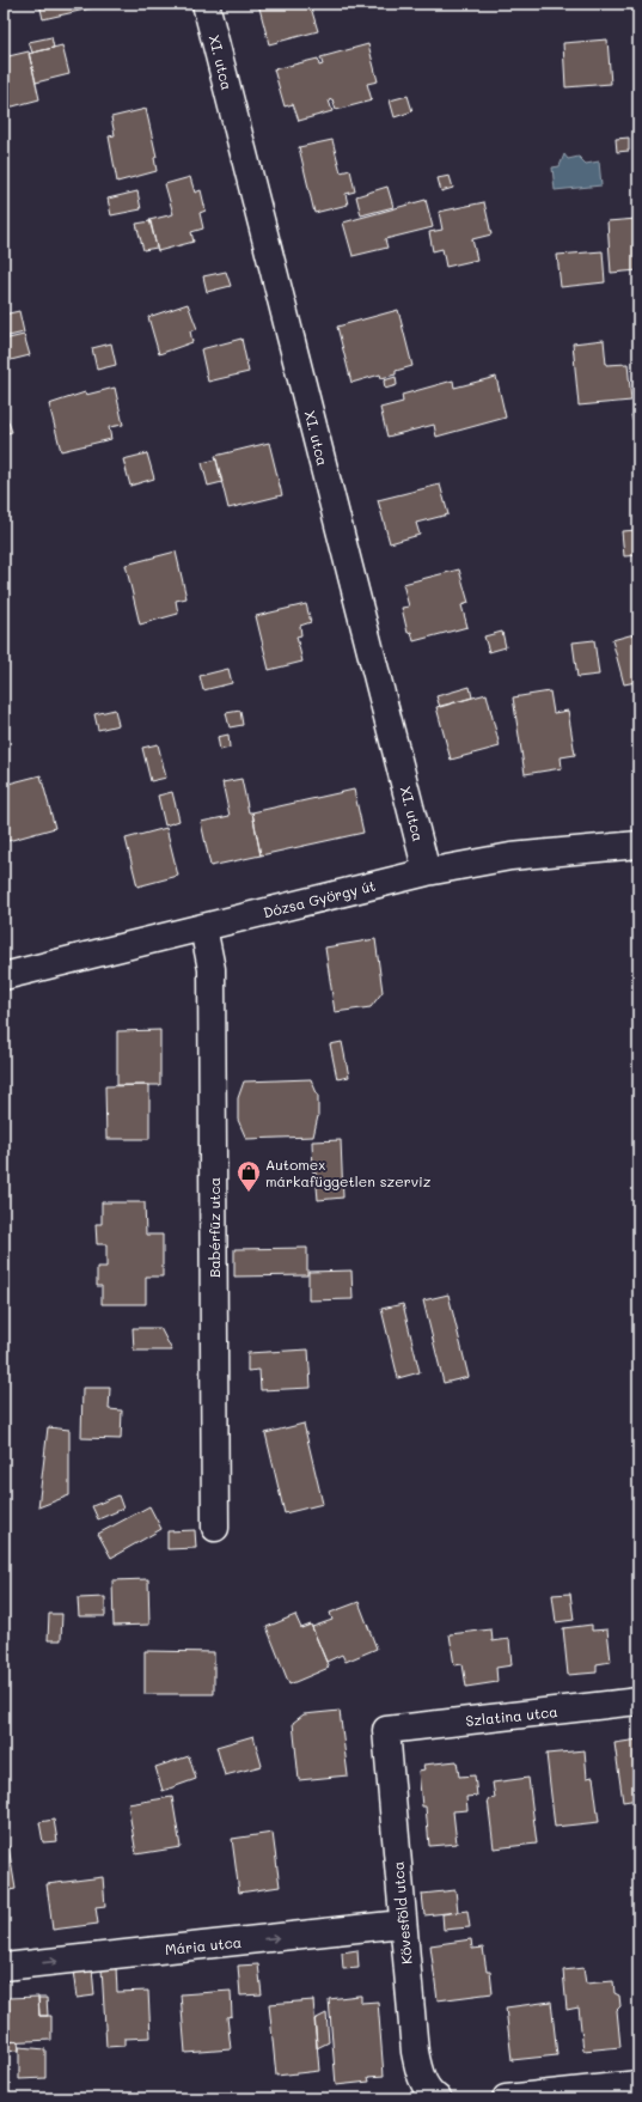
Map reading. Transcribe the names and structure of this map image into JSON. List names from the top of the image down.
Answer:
{
  "streets": {
    "street": [
      "XI. utca",
      "Dózsa György út",
      "Babérfűz utca",
      "Szlatina utca",
      "Kövesföld utca",
      "Mária utca"
    ]
  },
  "crossings": [
    ["XI. utca", "Dózsa György út"],
    ["Dózsa György út", "Babérfűz utca"],
    ["Szlatina utca", "Kövesföld utca"],
    ["Kövesföld utca", "Mária utca"]
  ],
  "one_way": ["Mária utca"],
  "places": {
    "shop": ["Automex márkafüggetlen szerviz"]
  }
}
